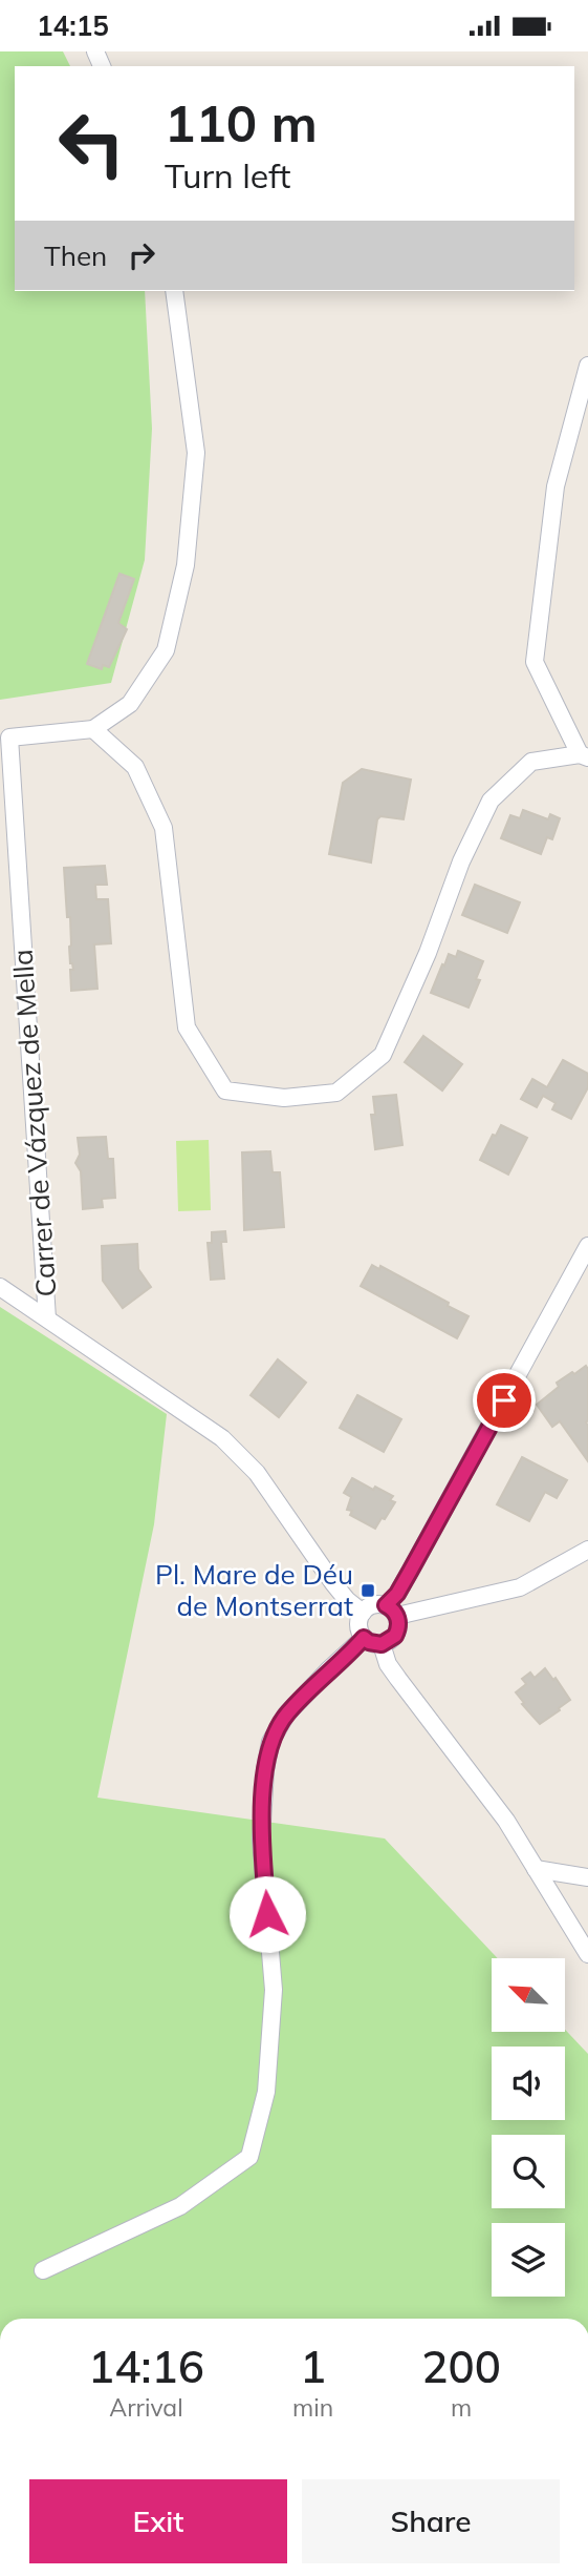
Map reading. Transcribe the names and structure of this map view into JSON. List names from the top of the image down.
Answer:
{
  "streets": {
    "street": ["Carrer de Vázquez de Mella"]
  },
  "places": {
    "transit": ["Pl. Mare de Déu de Montserrat"]
  },
  "north": "top left",
  "page": {
    "status": "14:15",
    "turn": ["110 m", "Turn left"],
    "then": "Then",
    "eta": [
      "14:16",
      "Arrival",
      "1",
      "min",
      "200",
      "m"
    ],
    "buttons": ["Exit", "Share"]
  }
}
